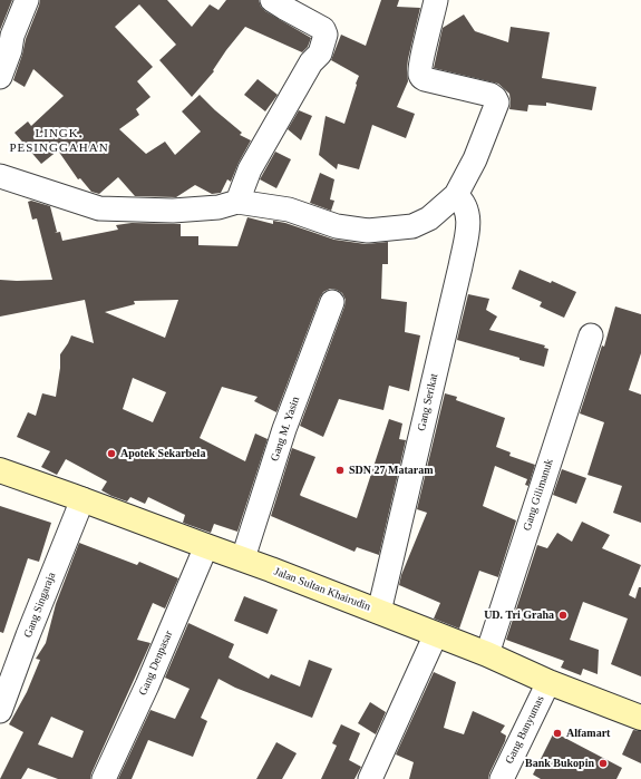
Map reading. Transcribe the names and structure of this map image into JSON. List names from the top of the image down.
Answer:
{
  "streets": {
    "main road": ["Jalan Sultan Khairudin"],
    "street": [
      "Gang Serikat",
      "Gang M. Yasin",
      "Gang Gilimanuk",
      "Gang Singaraja",
      "Gang Denpasar",
      "Gang Banyumas"
    ]
  },
  "crossings": [
    ["Gang Serikat", "Jalan Sultan Khairudin"],
    ["Gang M. Yasin", "Jalan Sultan Khairudin"],
    ["Gang Gilimanuk", "Jalan Sultan Khairudin"],
    ["Jalan Sultan Khairudin", "Gang Singaraja"],
    ["Jalan Sultan Khairudin", "Gang Denpasar"],
    ["Jalan Sultan Khairudin", "Gang Banyumas"]
  ],
  "districts": ["LINGK. PESINGGAHAN"],
  "places": [
    "Apotek Sekarbela",
    "SDN 27 Mataram",
    "UD. Tri Graha",
    "Alfamart",
    "Bank Bukopin"
  ]
}
